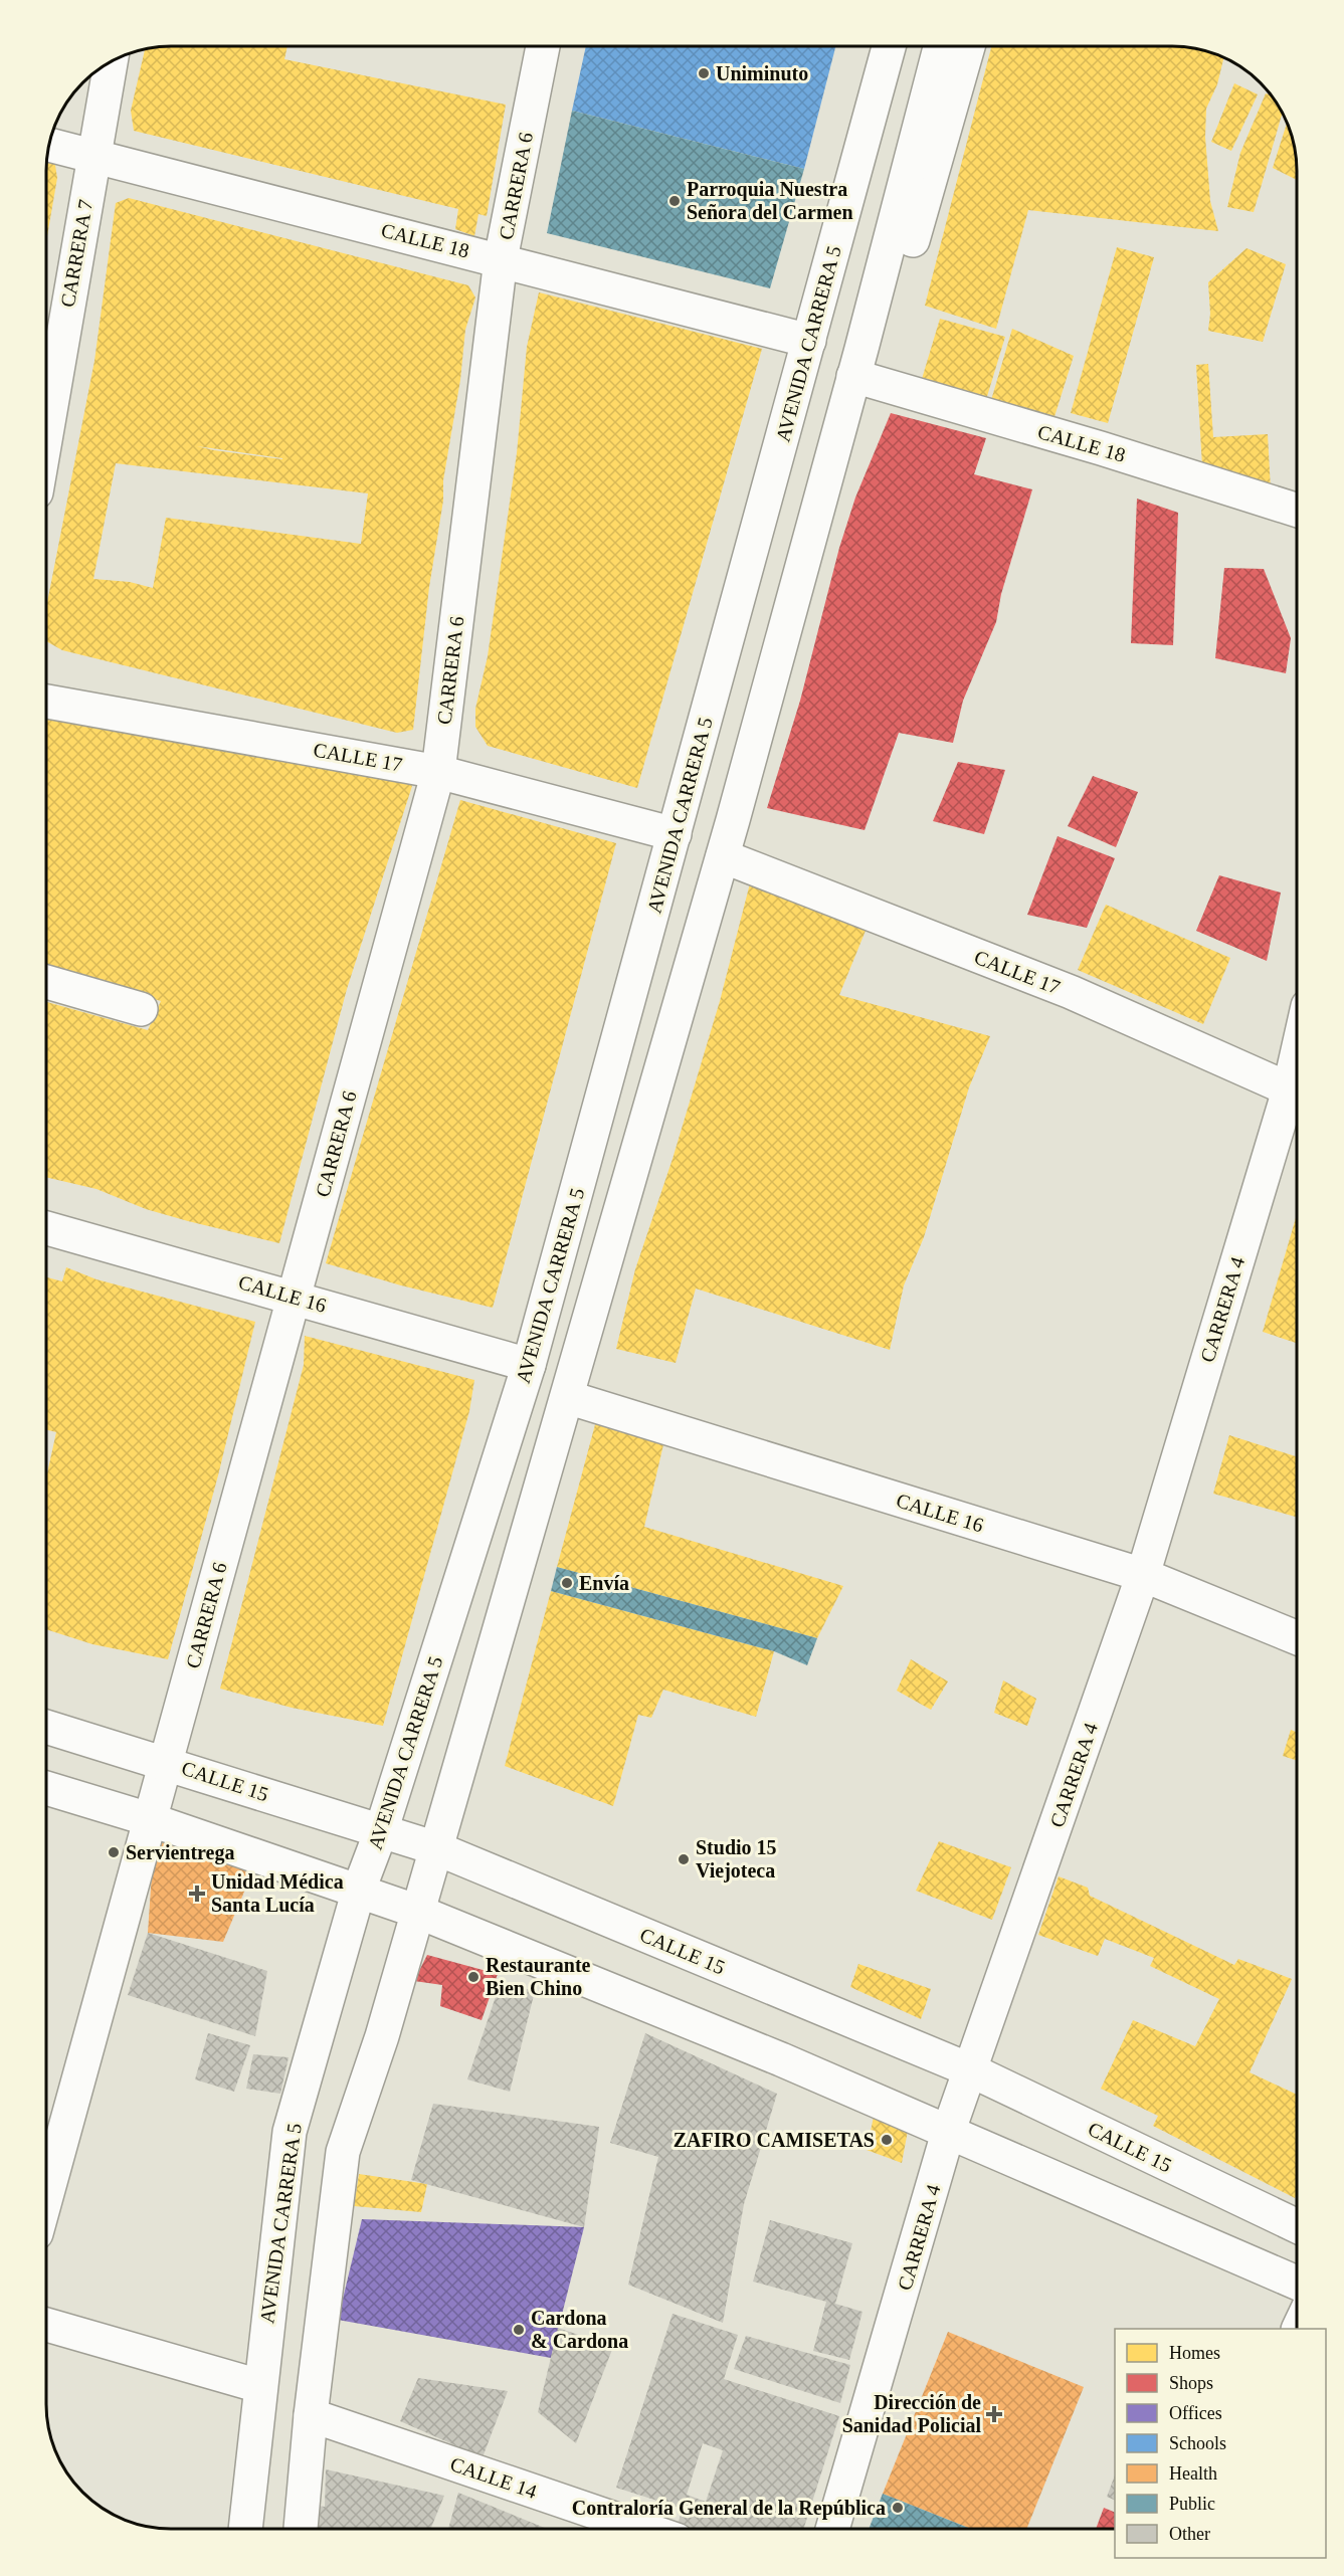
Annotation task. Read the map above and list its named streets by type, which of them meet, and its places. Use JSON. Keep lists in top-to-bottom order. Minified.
{"streets":{"main road":["CARRERA 6","CALLE 18","CARRERA 7","AVENIDA CARRERA 5","CALLE 17","CALLE 16","CARRERA 4","CALLE 15","CALLE 14"]},"crossings":[["CARRERA 6","CALLE 18"],["CARRERA 6","CALLE 17"],["CARRERA 6","CALLE 16"],["CARRERA 6","CALLE 15"],["CALLE 18","CARRERA 7"],["CALLE 18","AVENIDA CARRERA 5"],["AVENIDA CARRERA 5","CALLE 17"],["AVENIDA CARRERA 5","CALLE 16"],["AVENIDA CARRERA 5","CALLE 15"],["CALLE 17","CARRERA 4"],["CALLE 16","CARRERA 4"],["CARRERA 4","CALLE 15"]],"places":{"other":["Uniminuto","Parroquia Nuestra Señora del Carmen","Envía","Servientrega","Studio 15 Viejoteca","Restaurante Bien Chino","ZAFIRO CAMISETAS","Cardona & Cardona","Contraloría General de la República"],"health":["Unidad Médica Santa Lucía","Dirección de Sanidad Policial"]},"legend":["Homes","Shops","Offices","Schools","Health","Public","Other"]}
